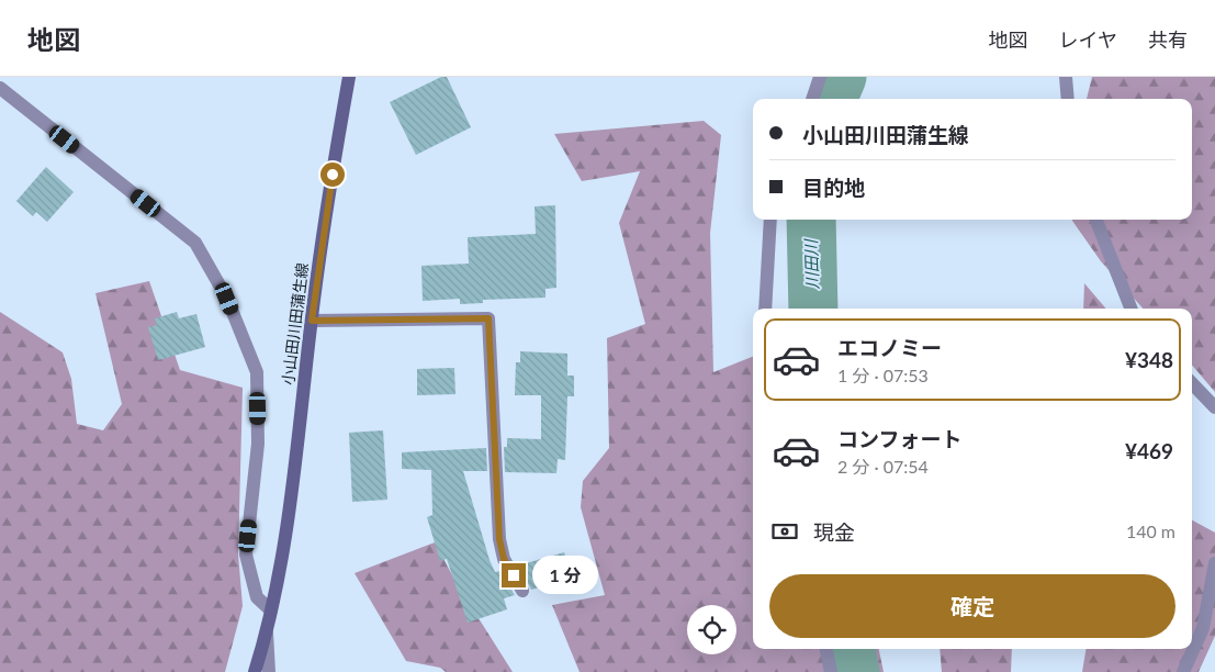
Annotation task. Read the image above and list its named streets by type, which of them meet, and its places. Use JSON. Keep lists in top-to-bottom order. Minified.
{"streets":{"main road":["小山田川田蒲生線"]},"water":["川田川"],"page":{"header":"地図","nav":["地図","レイヤ","共有"],"banner":["小山田川田蒲生線","目的地"],"list":[{"name":"エコノミー","note":"1 分 · 07:53","value":"¥348"},{"name":"コンフォート","note":"2 分 · 07:54","value":"¥469"}],"pay":["現金","140 m"],"bubble":"1 分","buttons":"確定"}}
